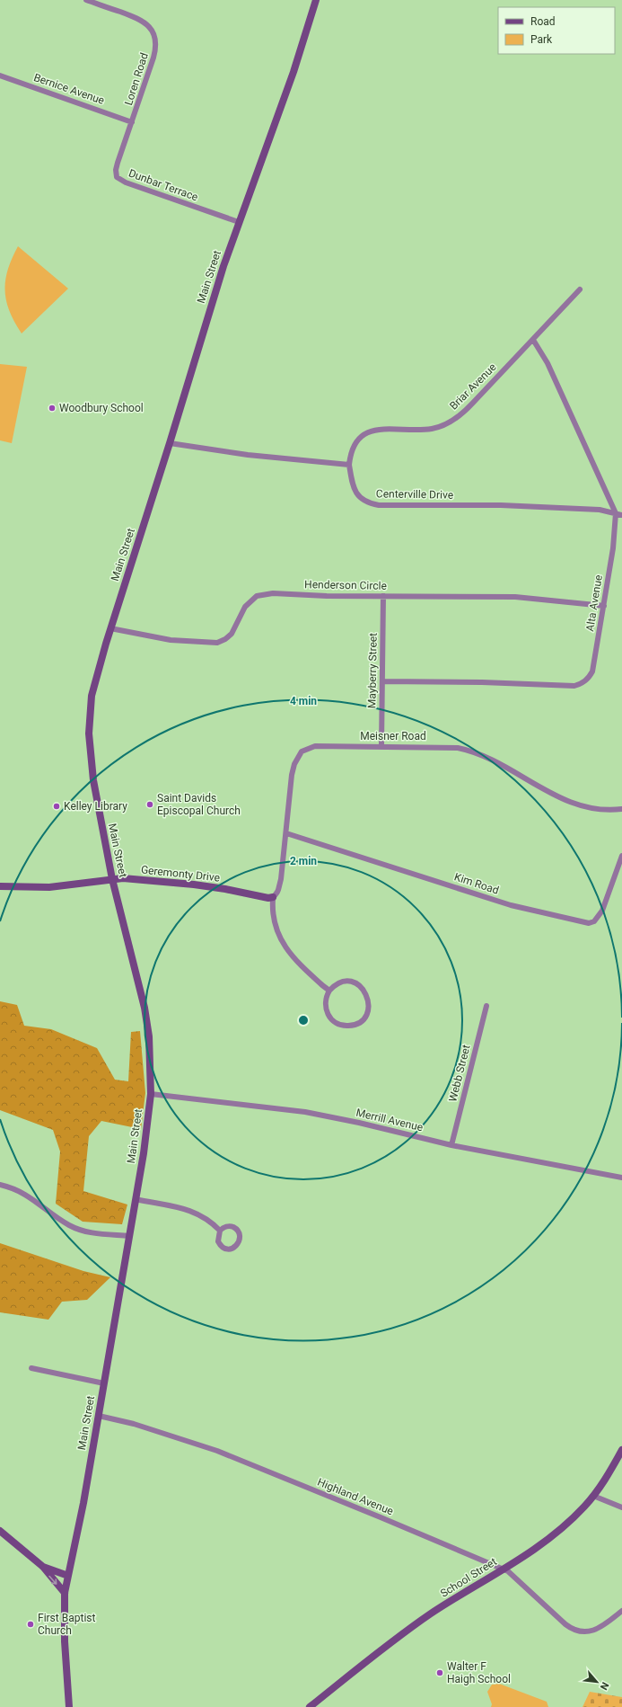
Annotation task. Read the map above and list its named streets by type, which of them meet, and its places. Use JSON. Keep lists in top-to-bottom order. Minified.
{"streets":{"main road":["Main Street","Geremonty Drive","School Street"],"street":["Loren Road","Bernice Avenue","Dunbar Terrace","Briar Avenue","Centerville Drive","Henderson Circle","Alta Avenue","Mayberry Street","Meisner Road","Kim Road","Webb Street","Merrill Avenue","Highland Avenue"]},"crossings":[["Loren Road","Bernice Avenue"],["Loren Road","Dunbar Terrace"],["Bernice Avenue","Dunbar Terrace"],["Dunbar Terrace","Main Street"],["Main Street","Henderson Circle"],["Main Street","Geremonty Drive"],["Main Street","Merrill Avenue"],["Main Street","Highland Avenue"],["Briar Avenue","Centerville Drive"],["Briar Avenue","Alta Avenue"],["Centerville Drive","Alta Avenue"],["Henderson Circle","Alta Avenue"],["Henderson Circle","Mayberry Street"],["Alta Avenue","Mayberry Street"],["Mayberry Street","Meisner Road"],["Meisner Road","Geremonty Drive"],["Meisner Road","Kim Road"],["Webb Street","Merrill Avenue"],["Highland Avenue","School Street"]],"places":["Woodbury School","Saint Davids Episcopal Church","Kelley Library","First Baptist Church","Walter F Haigh School"],"legend":["Road","Park"],"north":"bottom right","rings":["4 min","2 min"]}
